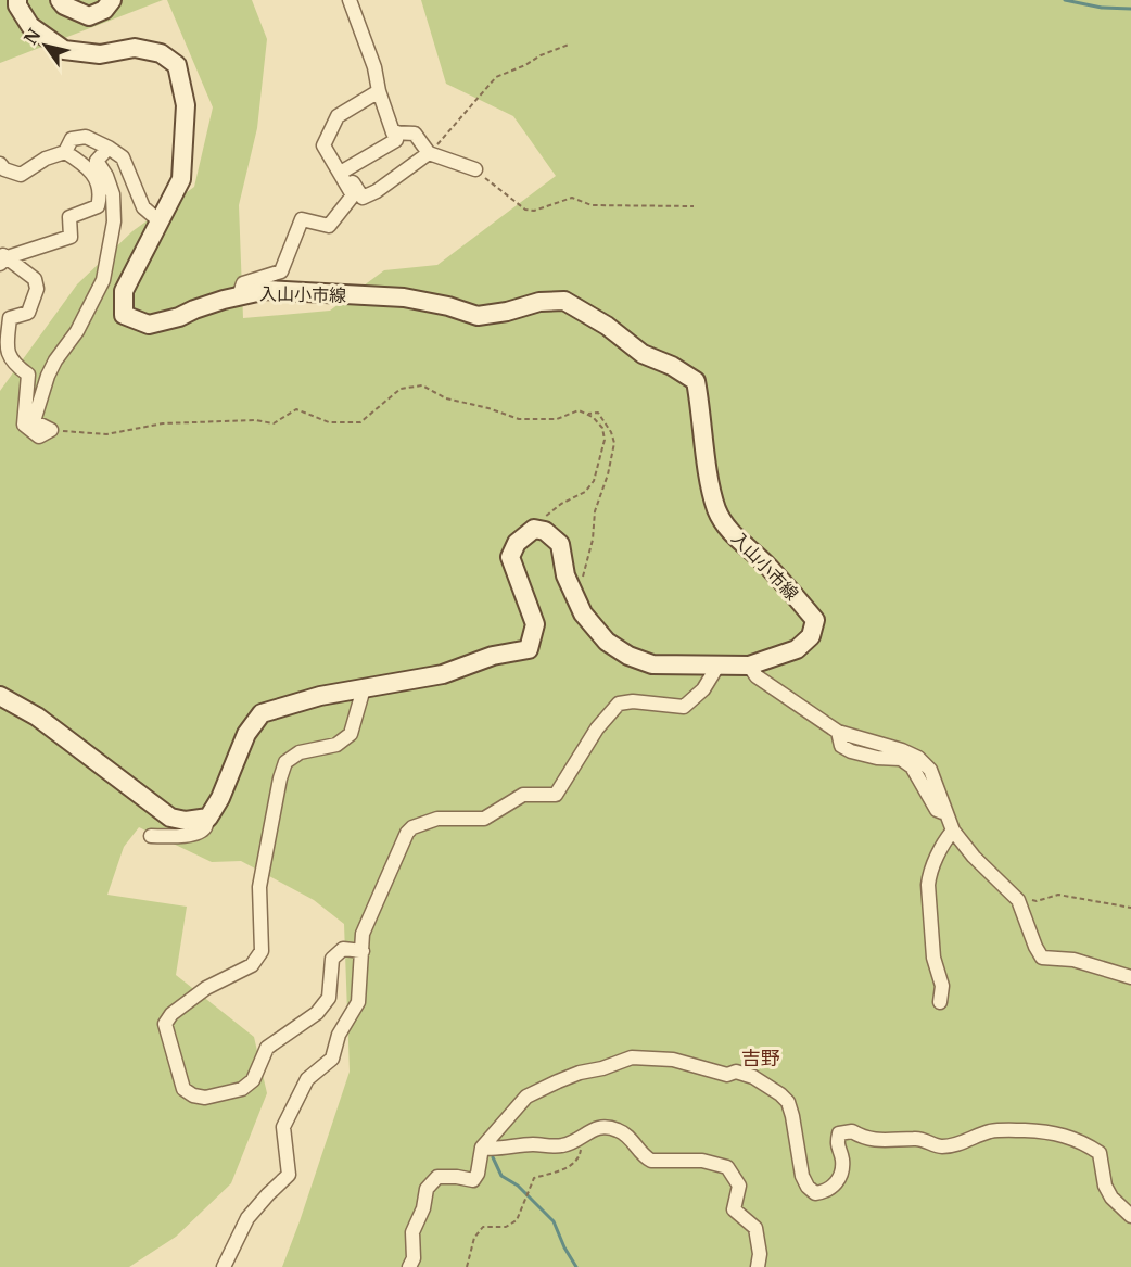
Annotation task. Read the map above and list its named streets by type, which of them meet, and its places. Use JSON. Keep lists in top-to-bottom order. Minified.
{"streets":{"main road":["入山小市線"]},"districts":["吉野"],"north":"top left"}
